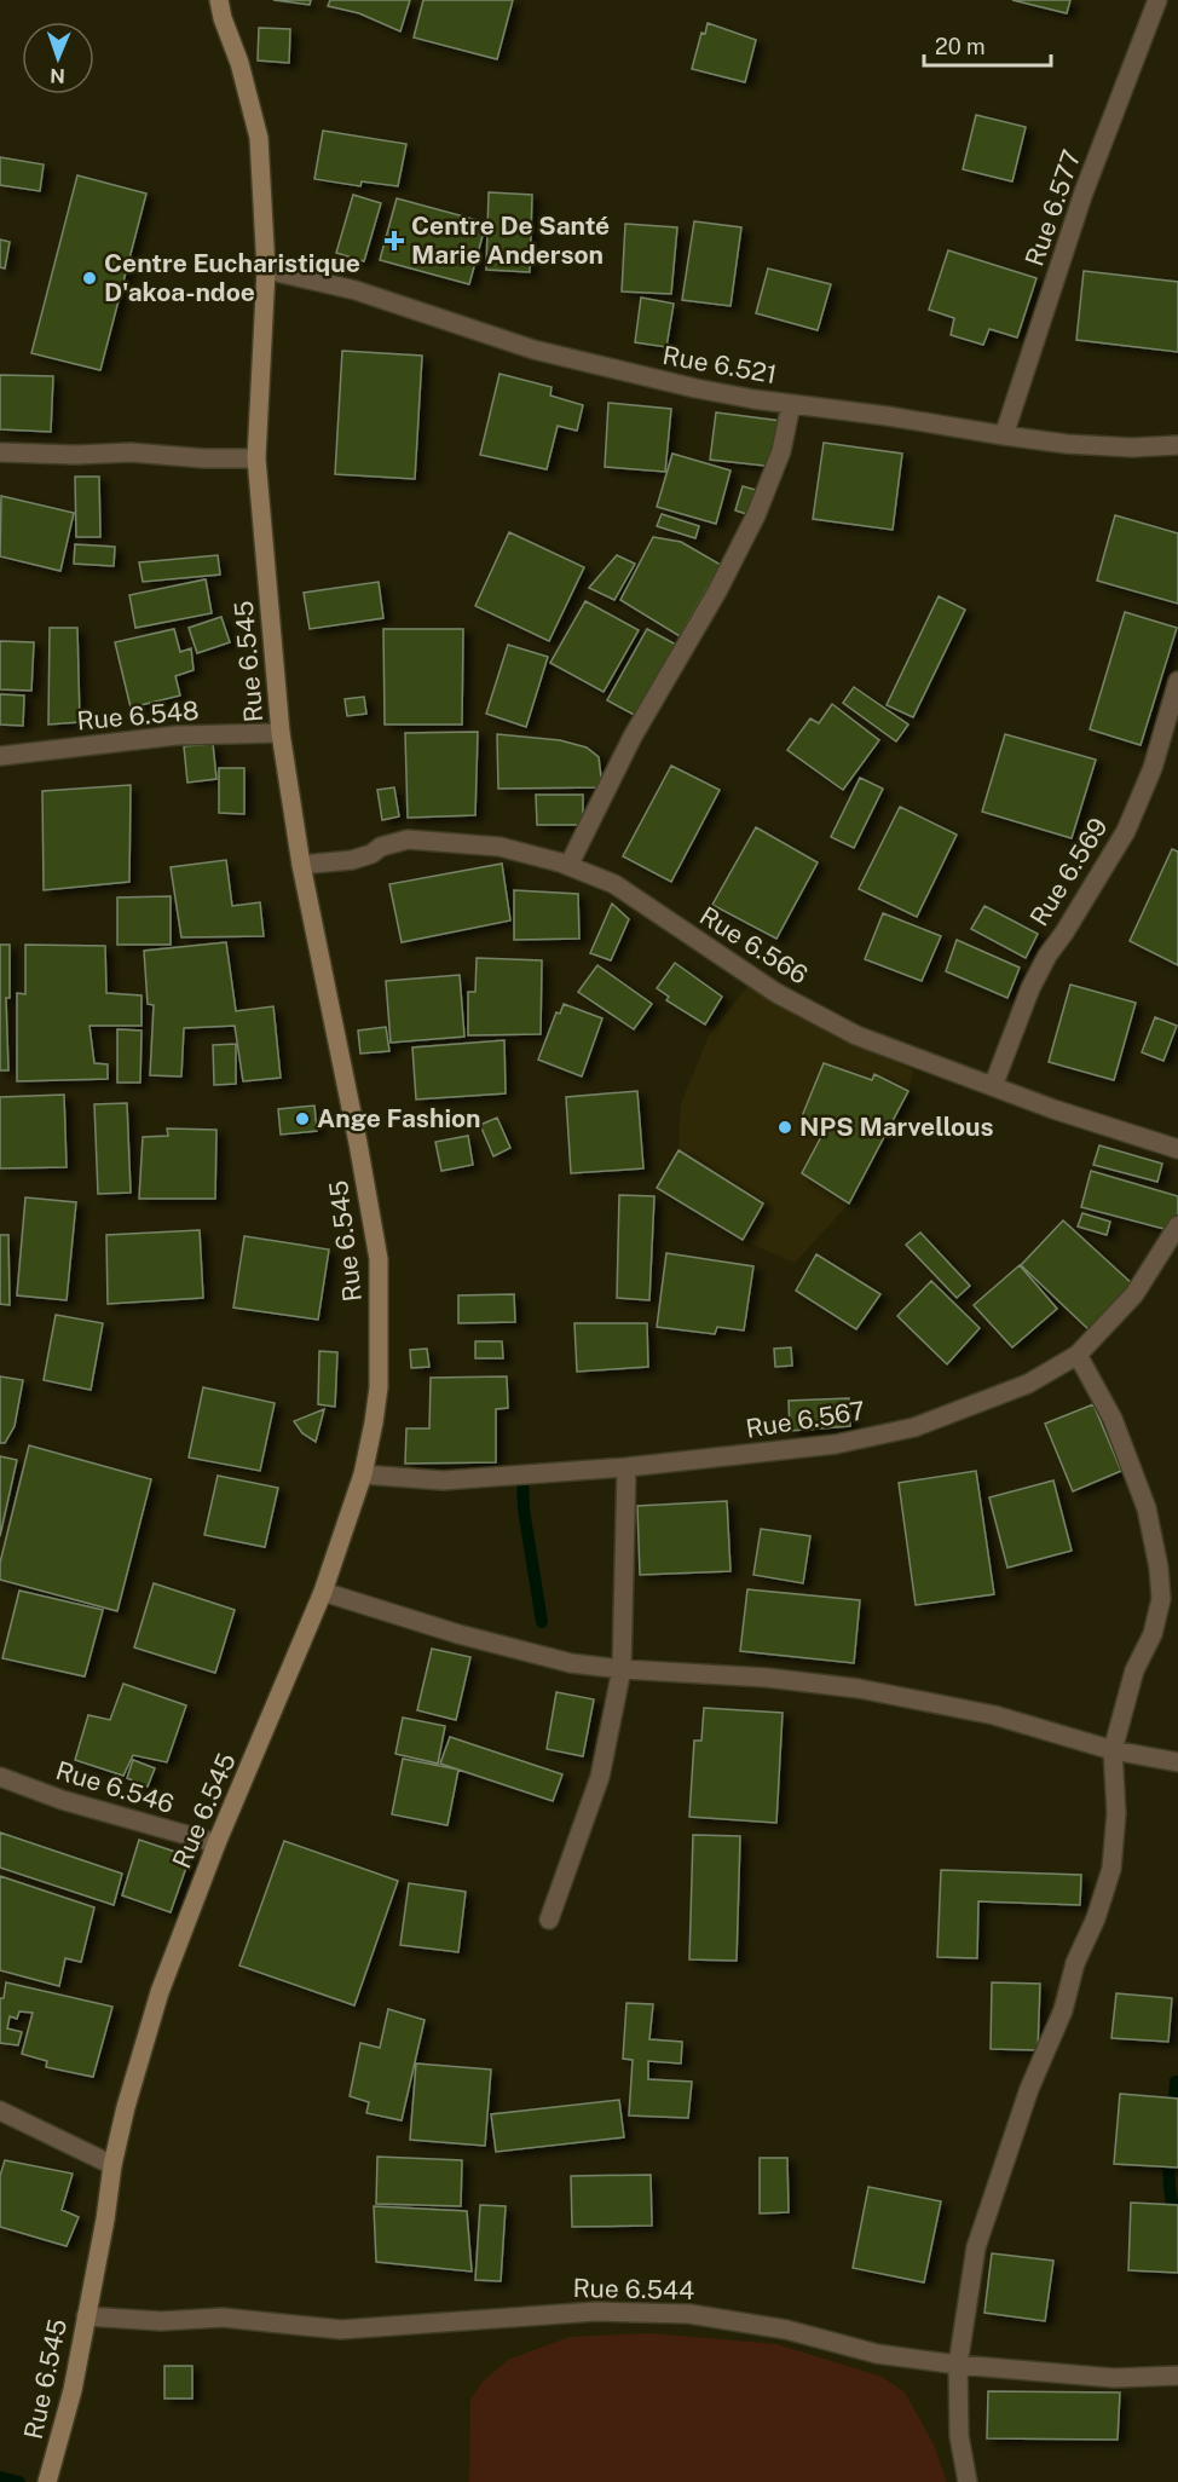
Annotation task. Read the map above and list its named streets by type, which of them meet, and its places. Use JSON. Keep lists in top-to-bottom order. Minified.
{"streets":{"street":["Rue 6.577","Rue 6.521","Rue 6.545","Rue 6.548","Rue 6.569","Rue 6.566","Rue 6.567","Rue 6.546","Rue 6.544"]},"crossings":[["Rue 6.577","Rue 6.521"],["Rue 6.521","Rue 6.545"],["Rue 6.545","Rue 6.548"],["Rue 6.545","Rue 6.566"],["Rue 6.545","Rue 6.567"],["Rue 6.545","Rue 6.546"],["Rue 6.545","Rue 6.544"],["Rue 6.569","Rue 6.566"]],"places":{"health":["Centre De Santé Marie Anderson"],"other":["Centre Eucharistique D'akoa-ndoe","Ange Fashion","NPS Marvellous"]},"scale_bar":"20 m","north":"bottom"}
